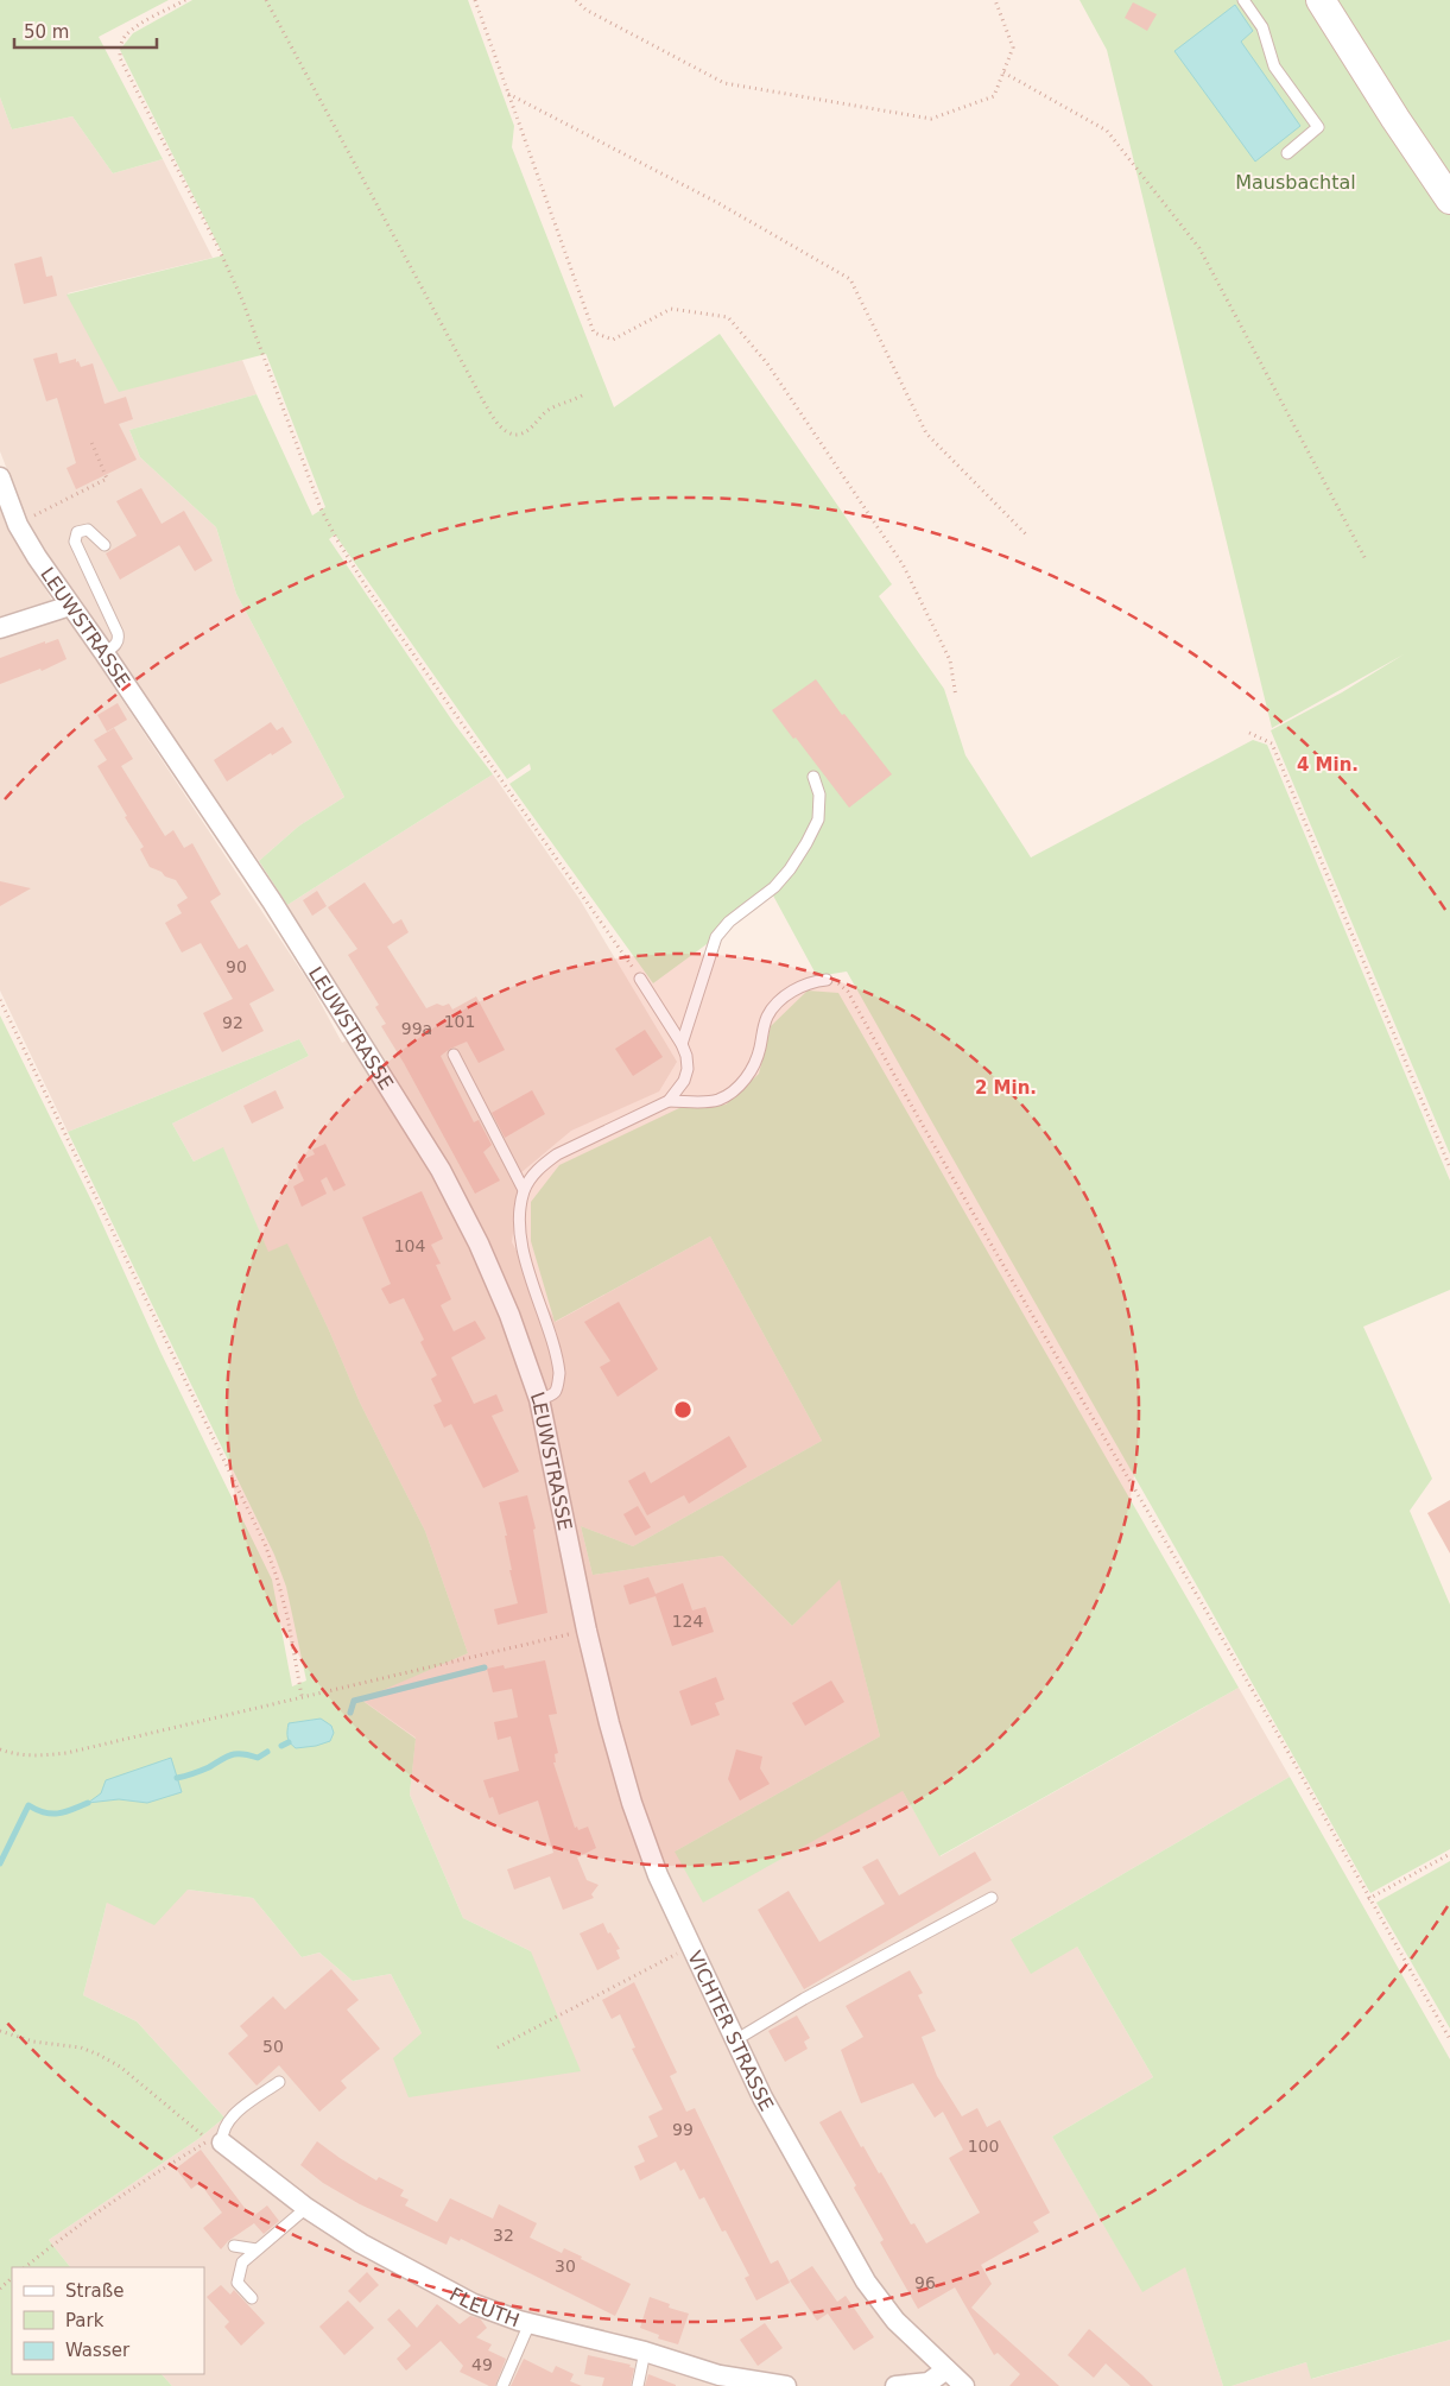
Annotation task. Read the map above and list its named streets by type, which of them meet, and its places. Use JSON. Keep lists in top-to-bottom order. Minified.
{"streets":{"street":["LEUWSTRASSE","VICHTER STRASSE","FLEUTH"]},"crossings":[["LEUWSTRASSE","VICHTER STRASSE"]],"parks":["Mausbachtal"],"house_numbers":["90","101","92","99a","104","124","50","99","100","32","30","96","49"],"legend":["Straße","Park","Wasser"],"scale_bar":"50 m","rings":["4 Min.","2 Min."]}
